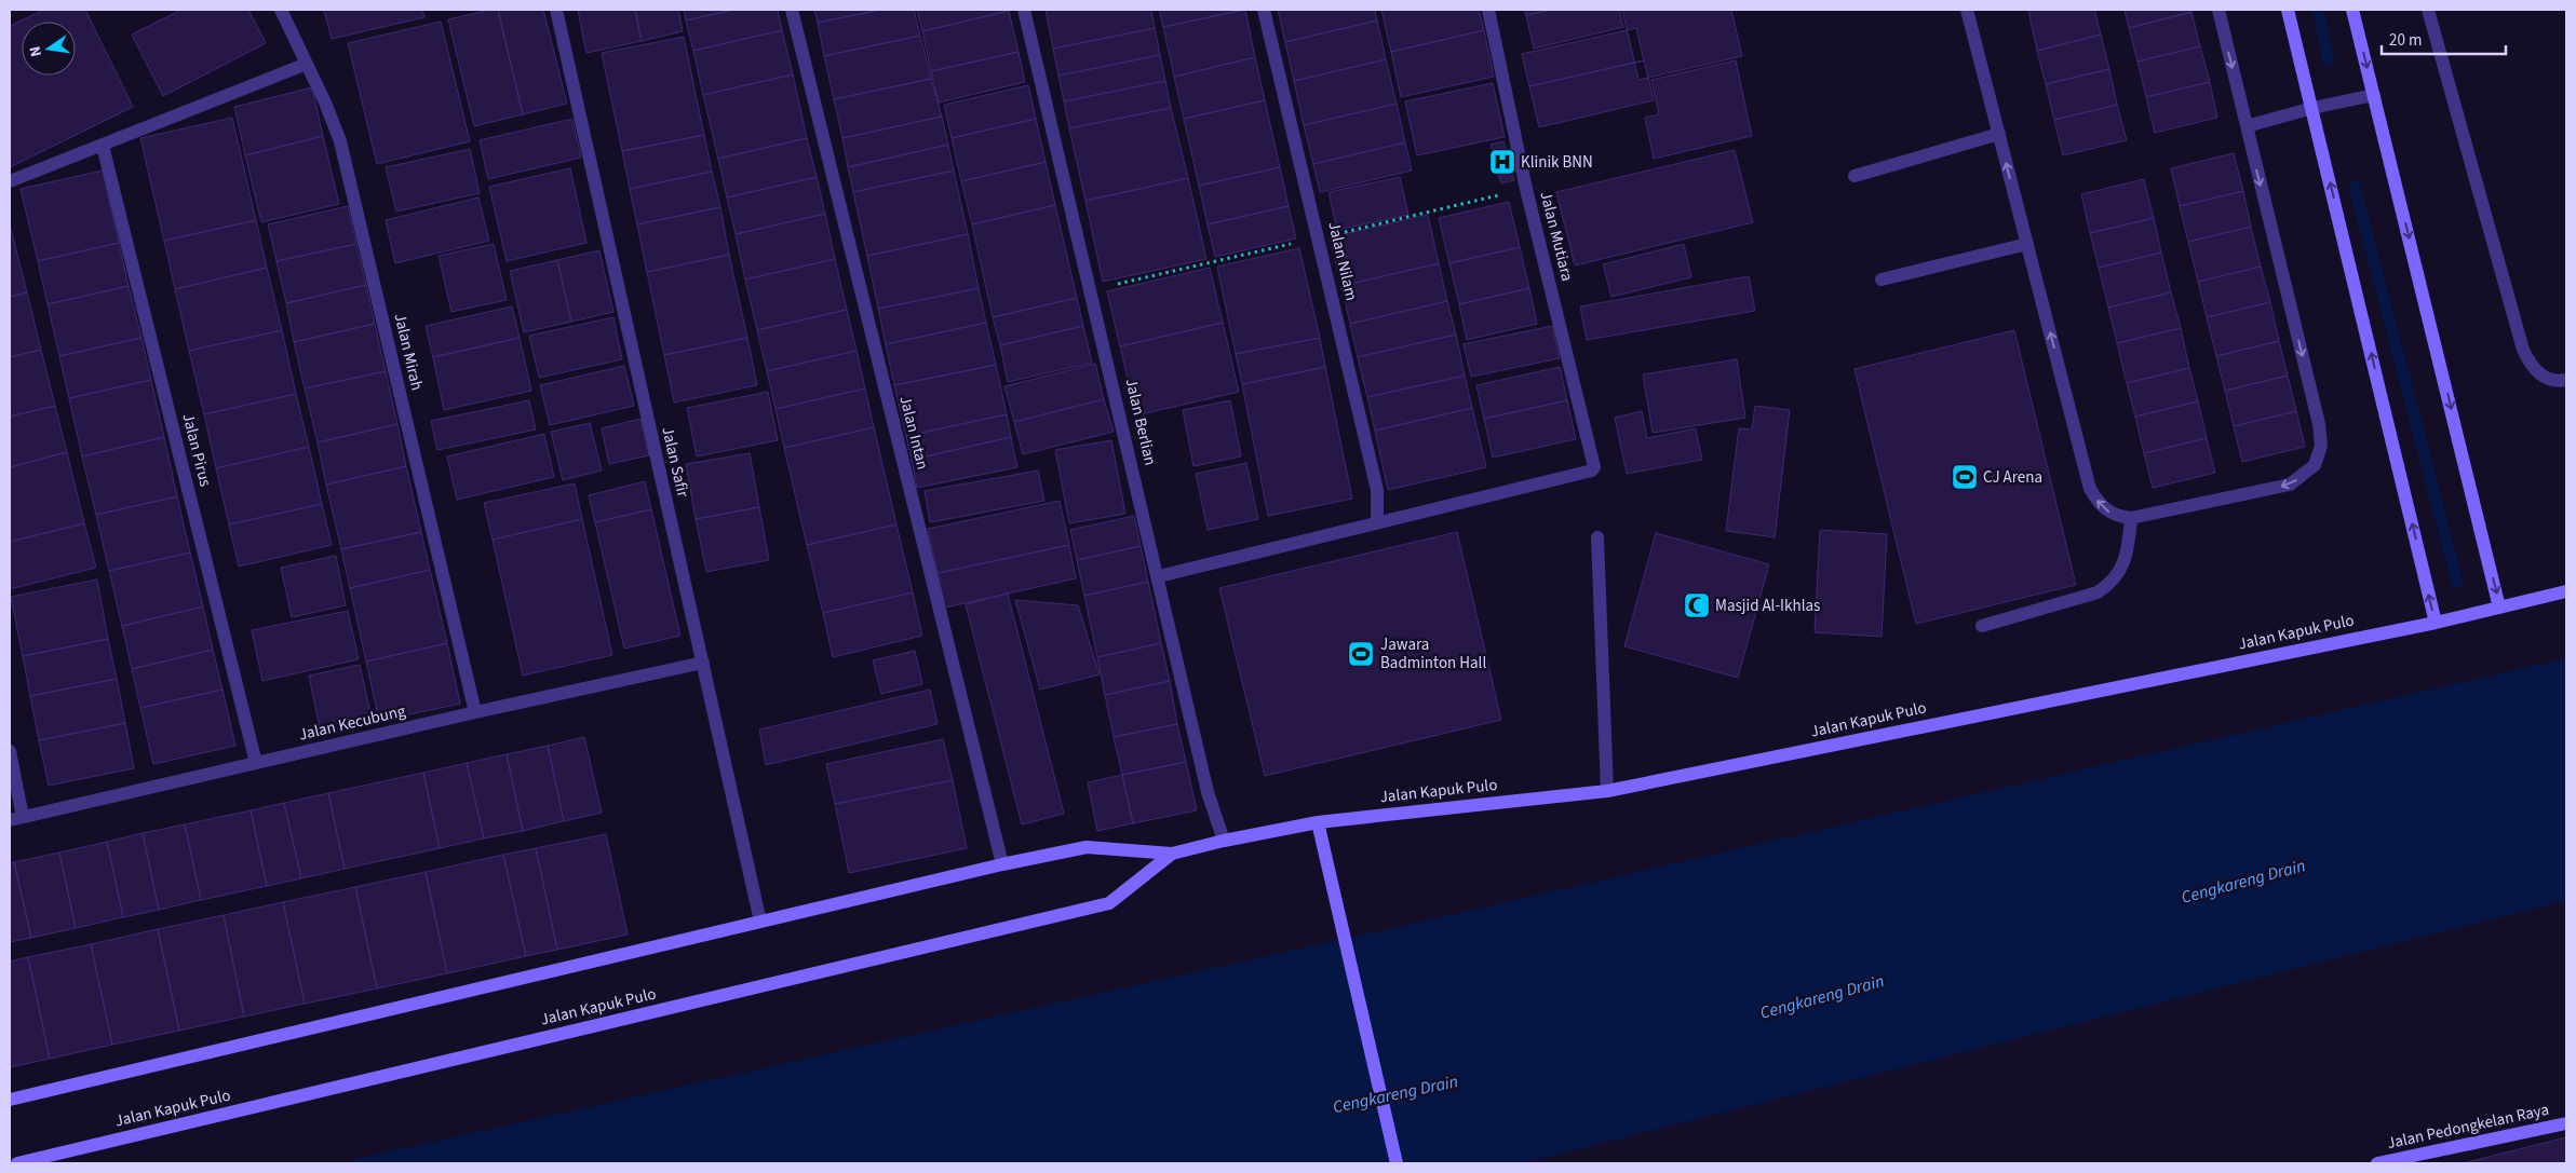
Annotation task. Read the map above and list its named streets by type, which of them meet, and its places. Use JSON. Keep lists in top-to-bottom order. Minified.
{"streets":{"main road":["Jalan Kapuk Pulo","Jalan Pedongkelan Raya"],"street":["Jalan Mutiara","Jalan Nilam","Jalan Mirah","Jalan Berlian","Jalan Intan","Jalan Pirus","Jalan Safir","Jalan Kecubung"]},"crossings":[["Jalan Mutiara","Jalan Nilam"],["Jalan Mirah","Jalan Kecubung"],["Jalan Berlian","Jalan Kapuk Pulo"],["Jalan Intan","Jalan Kapuk Pulo"],["Jalan Pirus","Jalan Kecubung"],["Jalan Safir","Jalan Kapuk Pulo"],["Jalan Safir","Jalan Kecubung"]],"water":["Cengkareng Drain"],"places":{"hospital":["Klinik BNN"],"sports":["CJ Arena","Jawara Badminton Hall"],"mosque":["Masjid Al-Ikhlas"]},"scale_bar":"20 m","north":"left"}
